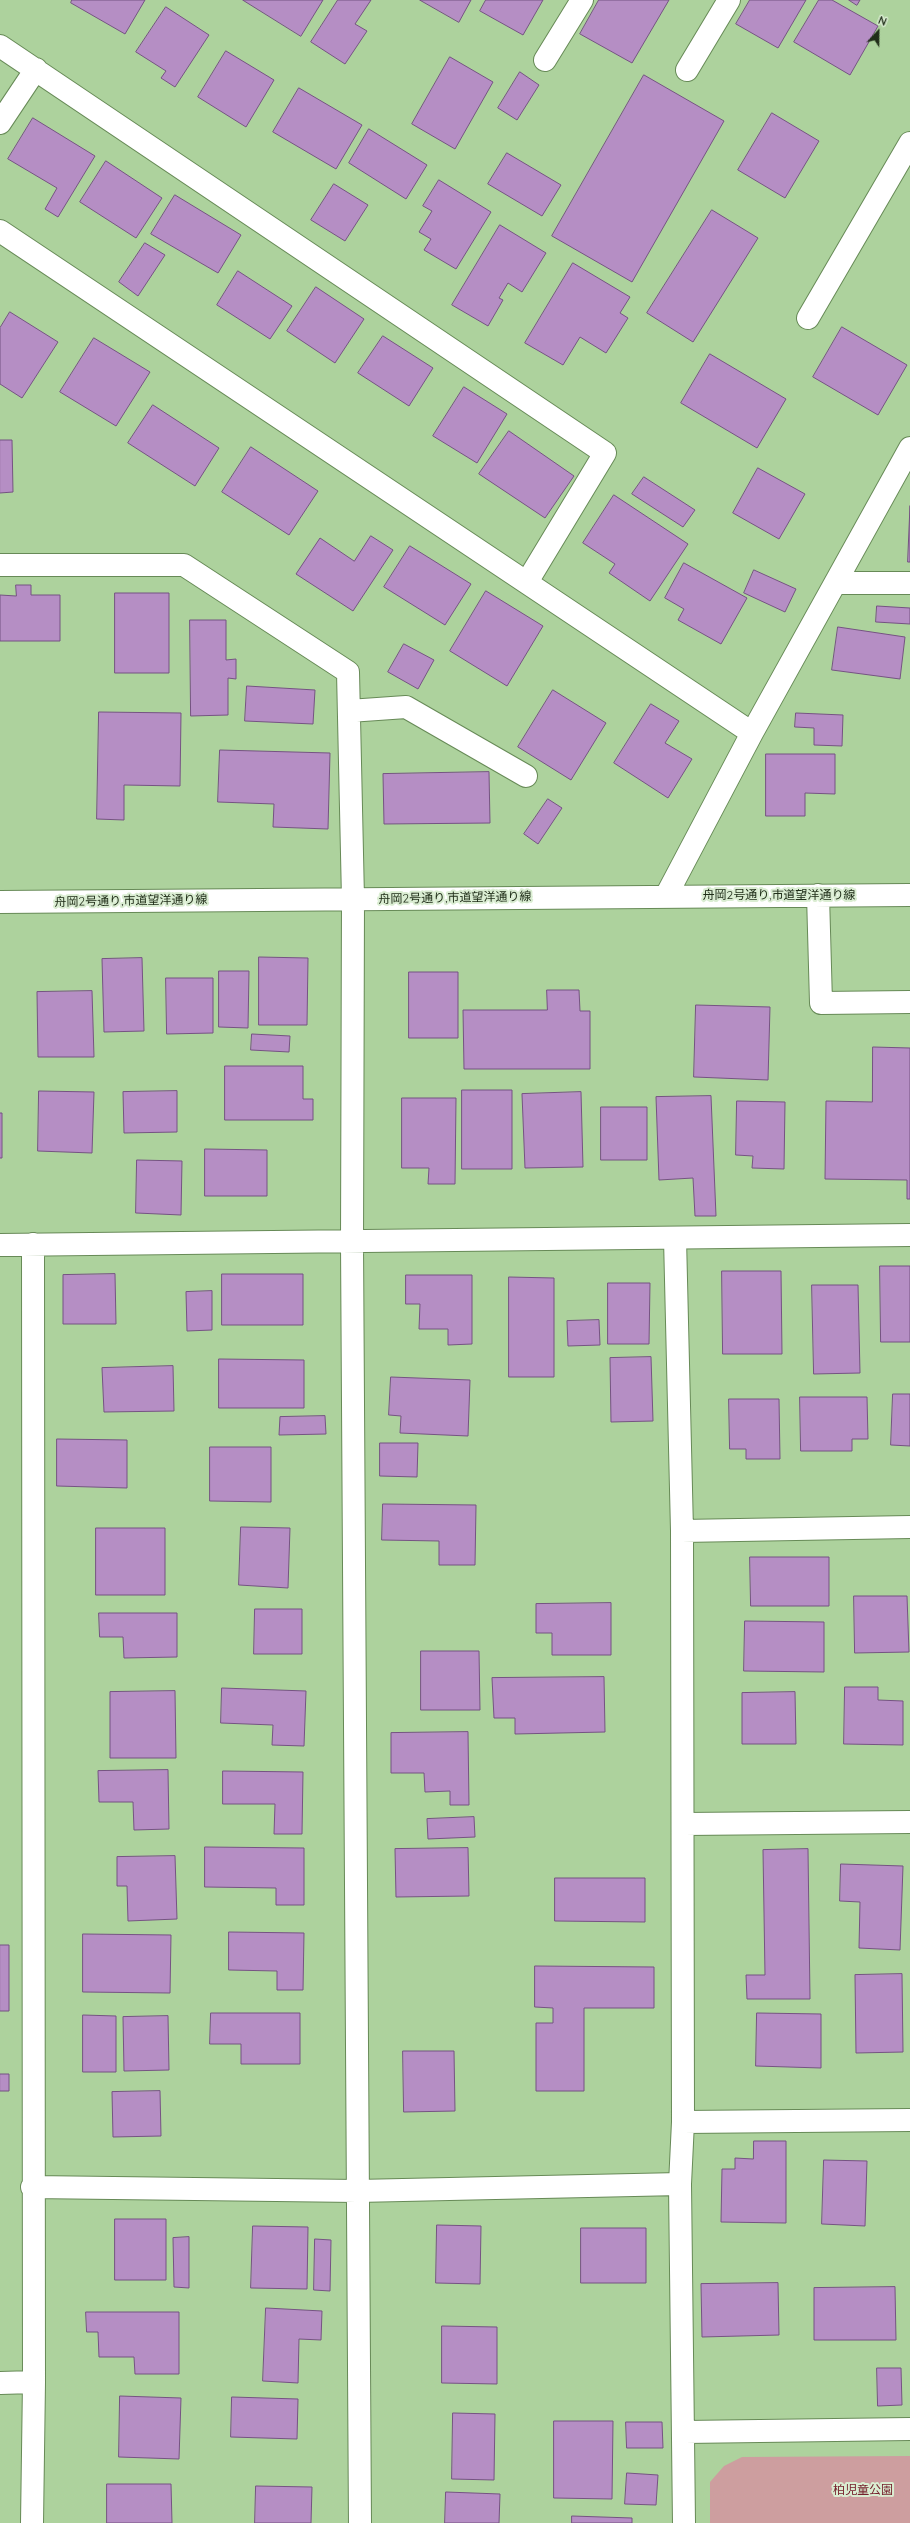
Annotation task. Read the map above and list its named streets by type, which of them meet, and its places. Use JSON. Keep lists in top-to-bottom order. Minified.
{"streets":{"street":["舟岡2号通り,市道望洋通り線"]},"parks":["柏児童公園"],"north":"top"}
